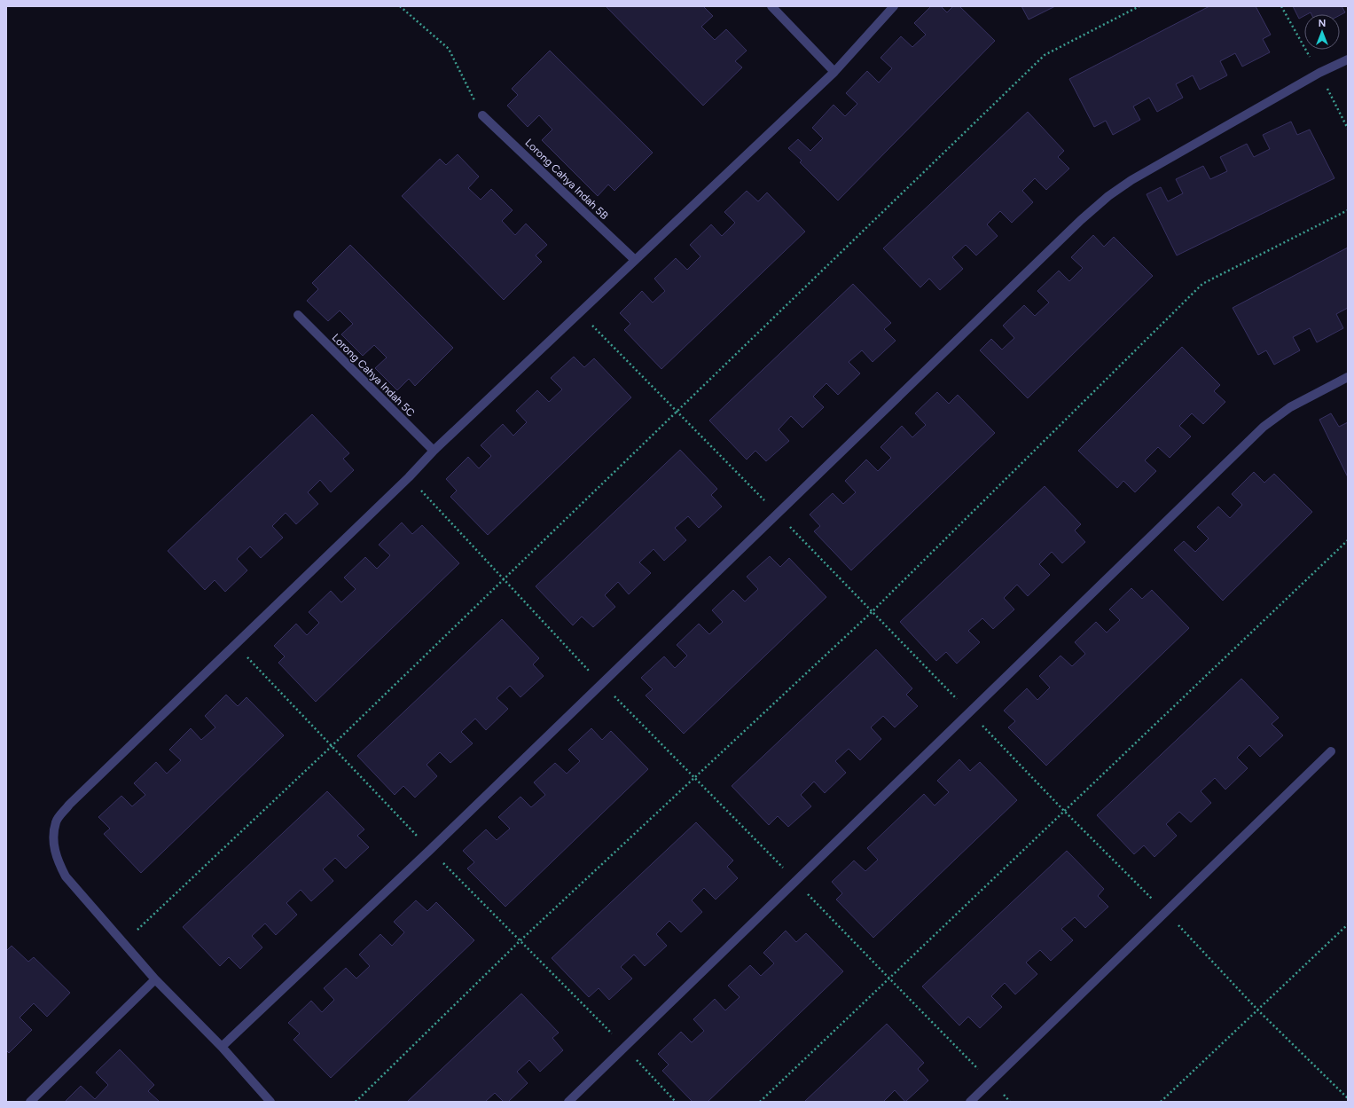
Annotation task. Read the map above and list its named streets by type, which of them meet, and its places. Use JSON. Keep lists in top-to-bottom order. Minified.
{"streets":{"street":["Lorong Cahya Indah 5B","Lorong Cahya Indah 5C"]},"north":"top"}
